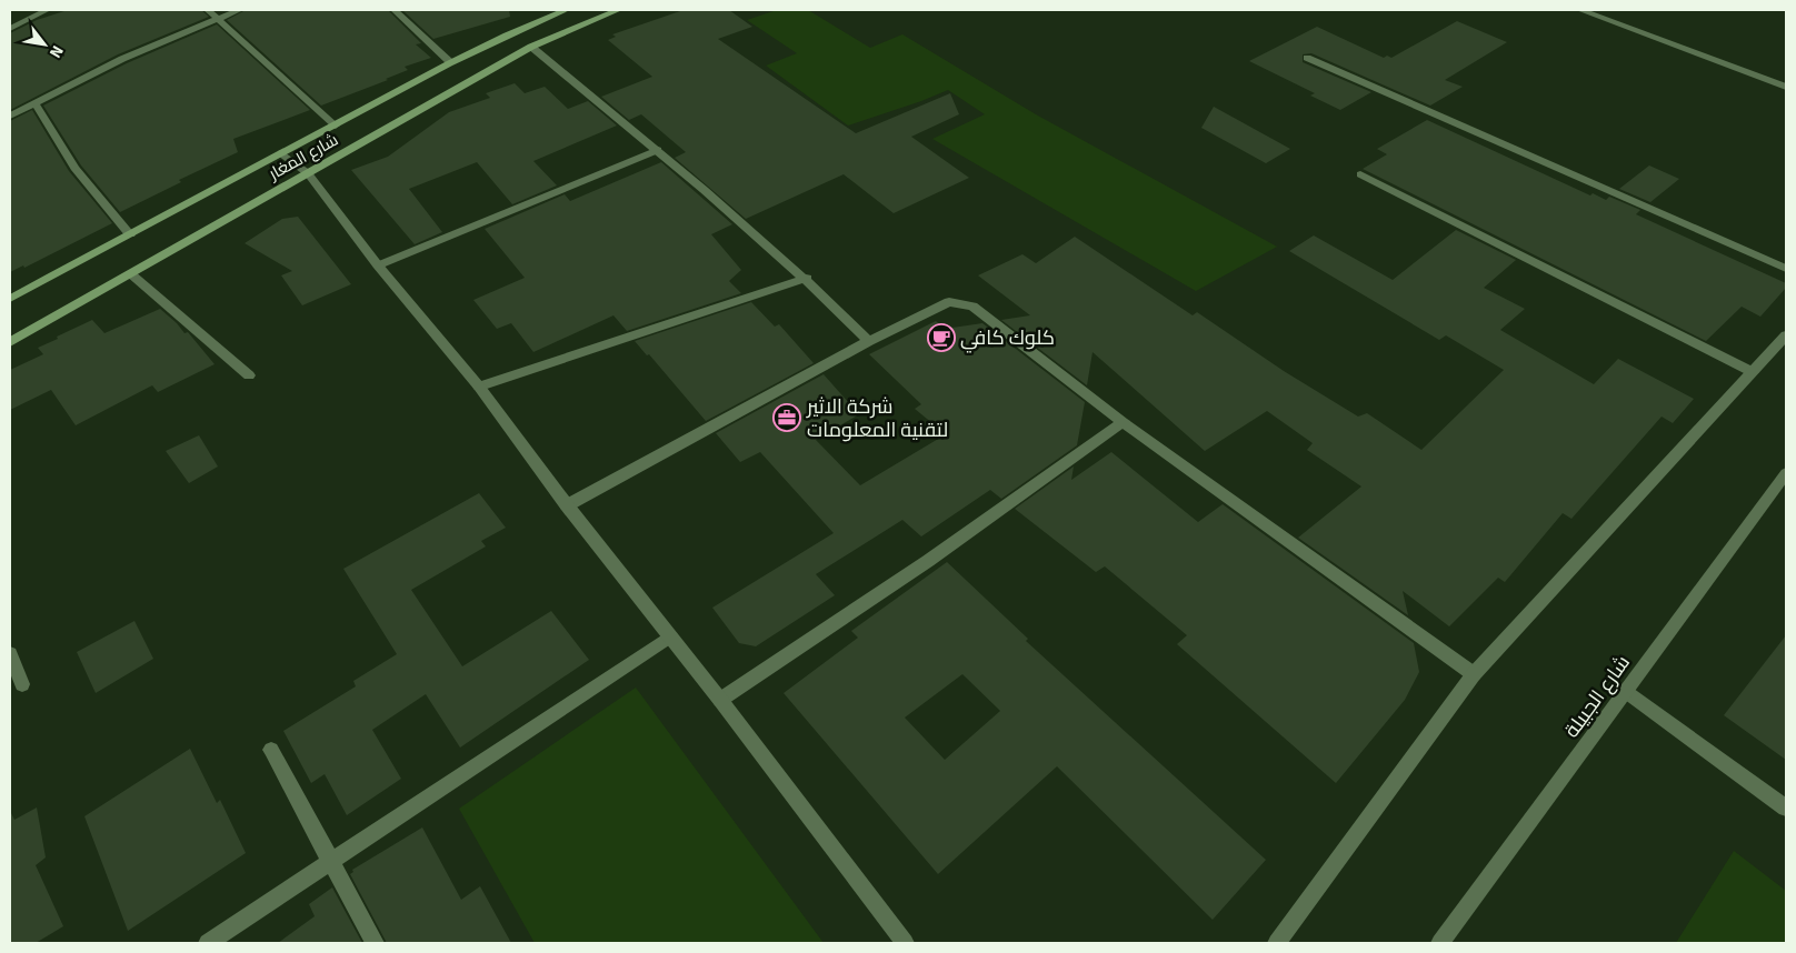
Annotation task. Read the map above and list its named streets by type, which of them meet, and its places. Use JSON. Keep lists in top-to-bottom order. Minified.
{"streets":{"main road":["شارع المغار"],"street":["شارع الجبيلة"]},"places":{"cafe":["كلوك كافي"],"office":["شركة الاثير لتقنية المعلومات"]},"north":"bottom right"}
